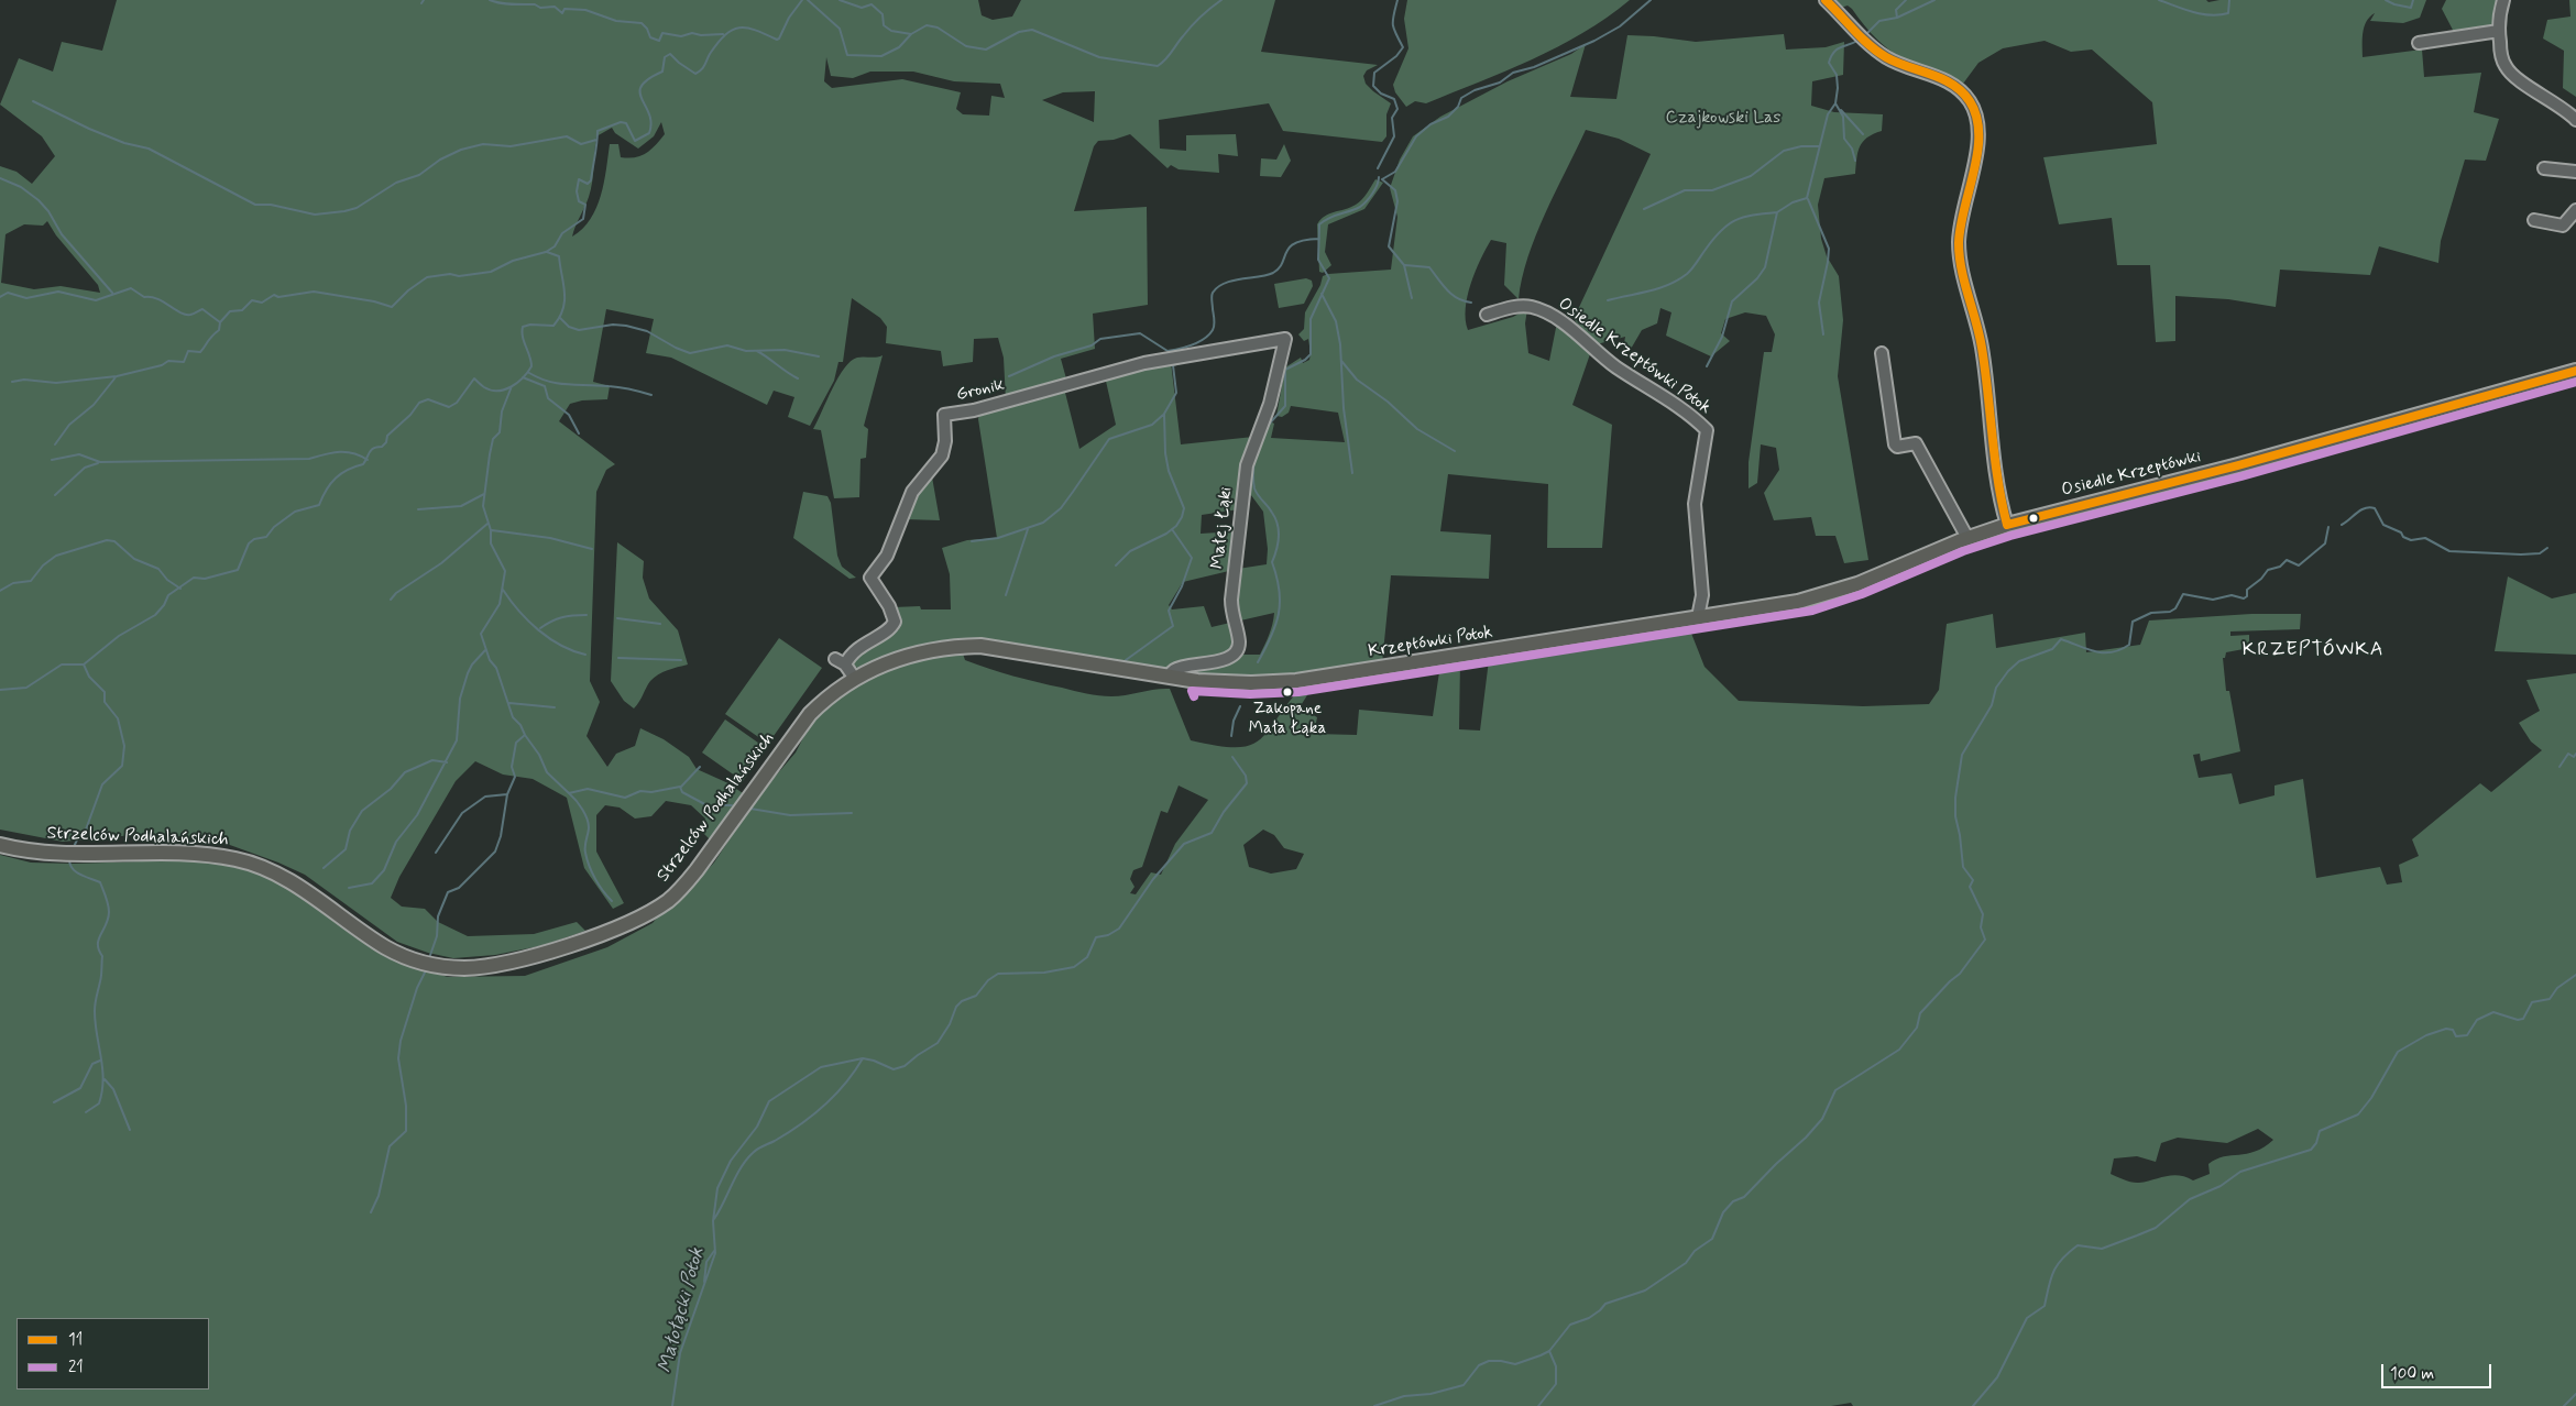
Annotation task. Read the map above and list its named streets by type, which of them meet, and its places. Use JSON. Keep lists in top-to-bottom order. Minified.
{"streets":{"main road":["Osiedle Krzeptówki","Krzeptówki Potok","Strzelców Podhalańskich"],"street":["Osiedle Krzeptówki Potok","Gronik","Małej Łąki"]},"crossings":[["Osiedle Krzeptówki Potok","Osiedle Krzeptówki"],["Osiedle Krzeptówki Potok","Krzeptówki Potok"],["Gronik","Małej Łąki"],["Gronik","Strzelców Podhalańskich"],["Osiedle Krzeptówki","Krzeptówki Potok"],["Małej Łąki","Krzeptówki Potok"],["Krzeptówki Potok","Strzelców Podhalańskich"]],"districts":["KRZEPTÓWKA"],"water":["Małołącki Potok"],"parks":["Czajkowski Las"],"places":["Zakopane Mała Łąka"],"lines":["transit line 11","transit line 21"],"legend":["11","21"],"scale_bar":"100 m"}
